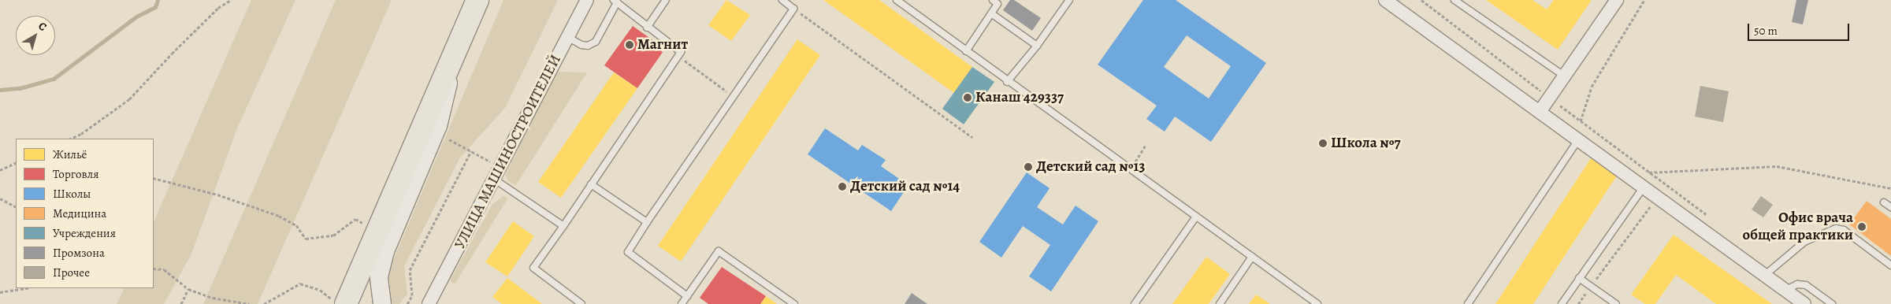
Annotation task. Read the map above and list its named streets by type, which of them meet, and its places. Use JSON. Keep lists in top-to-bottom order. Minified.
{"streets":{"street":["УЛИЦА МАШИНОСТРОИТЕЛЕЙ"]},"places":["Магнит","Канаш 429337","Школа №7","Детский сад №13","Детский сад №14","Офис врача общей практики"],"legend":["Жильё","Торговля","Школы","Медицина","Учреждения","Промзона","Прочее"],"scale_bar":"50 m","north":"top right"}
